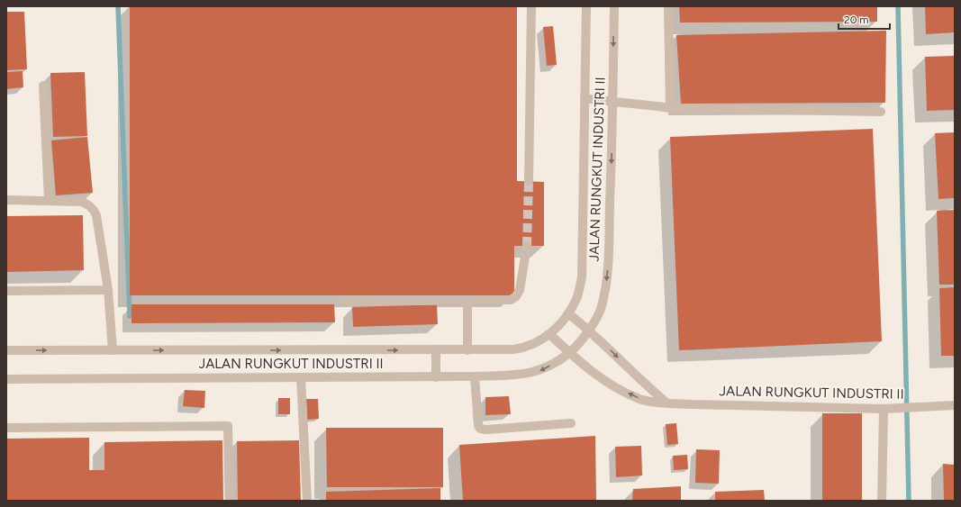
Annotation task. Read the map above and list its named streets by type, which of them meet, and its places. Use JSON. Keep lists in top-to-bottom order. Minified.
{"streets":{"street":["JALAN RUNGKUT INDUSTRI II"]},"scale_bar":"20 m"}
